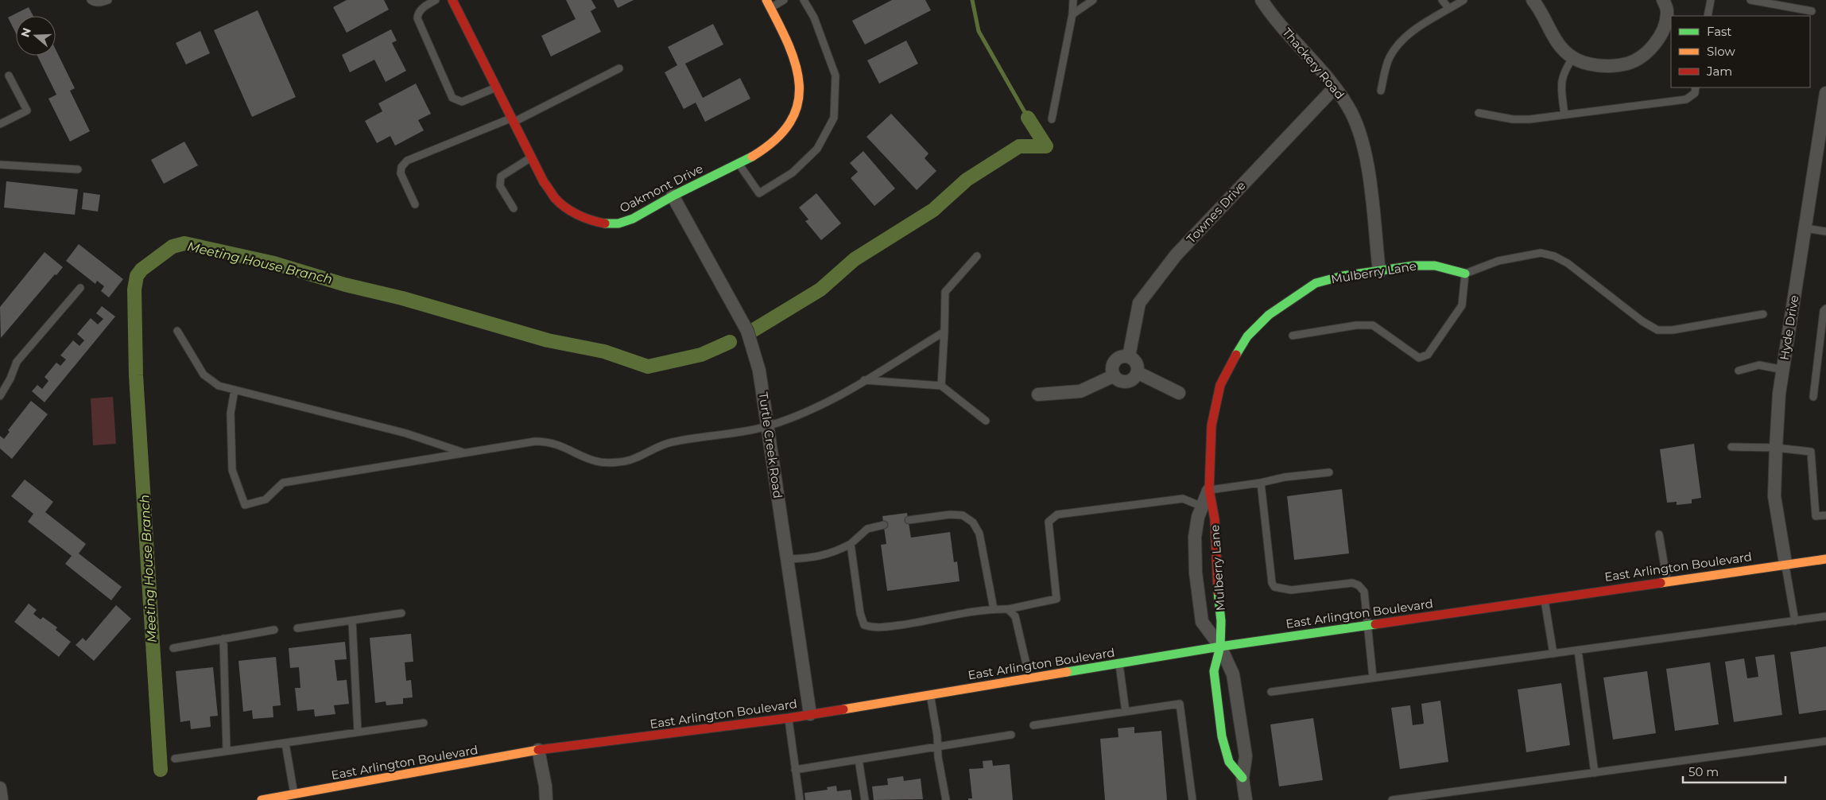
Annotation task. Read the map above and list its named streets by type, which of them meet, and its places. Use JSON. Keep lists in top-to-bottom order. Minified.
{"streets":{"main road":["Oakmont Drive","Mulberry Lane","East Arlington Boulevard"],"street":["Thackery Road","Townes Drive","Hyde Drive","Turtle Creek Road"]},"crossings":[["Thackery Road","Townes Drive"],["Thackery Road","Mulberry Lane"],["Oakmont Drive","Turtle Creek Road"],["Mulberry Lane","East Arlington Boulevard"],["Hyde Drive","East Arlington Boulevard"],["Turtle Creek Road","East Arlington Boulevard"]],"water":["Meeting House Branch"],"legend":["Fast","Slow","Jam"],"scale_bar":"50 m","north":"left"}
